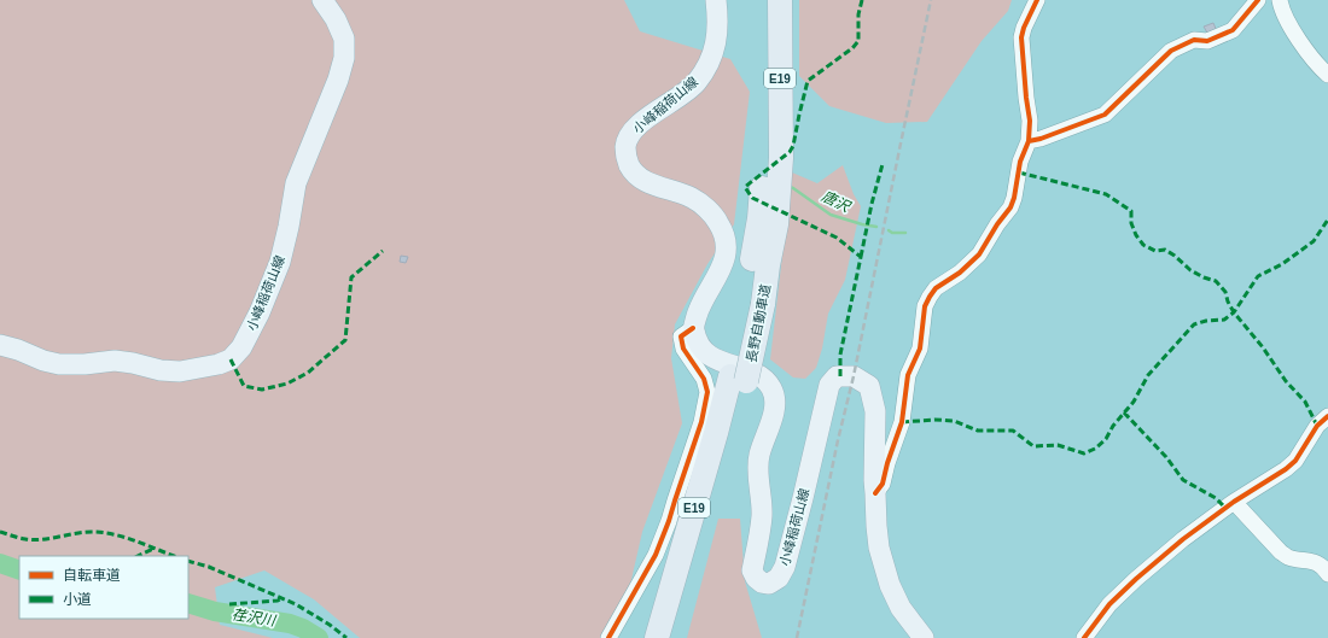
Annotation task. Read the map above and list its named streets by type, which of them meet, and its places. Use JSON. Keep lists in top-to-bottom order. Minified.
{"streets":{"highway":["E19","長野自動車道"],"main road":["小峰稲荷山線"]},"water":["唐沢","荏沢川"],"legend":["自転車道","小道"]}
